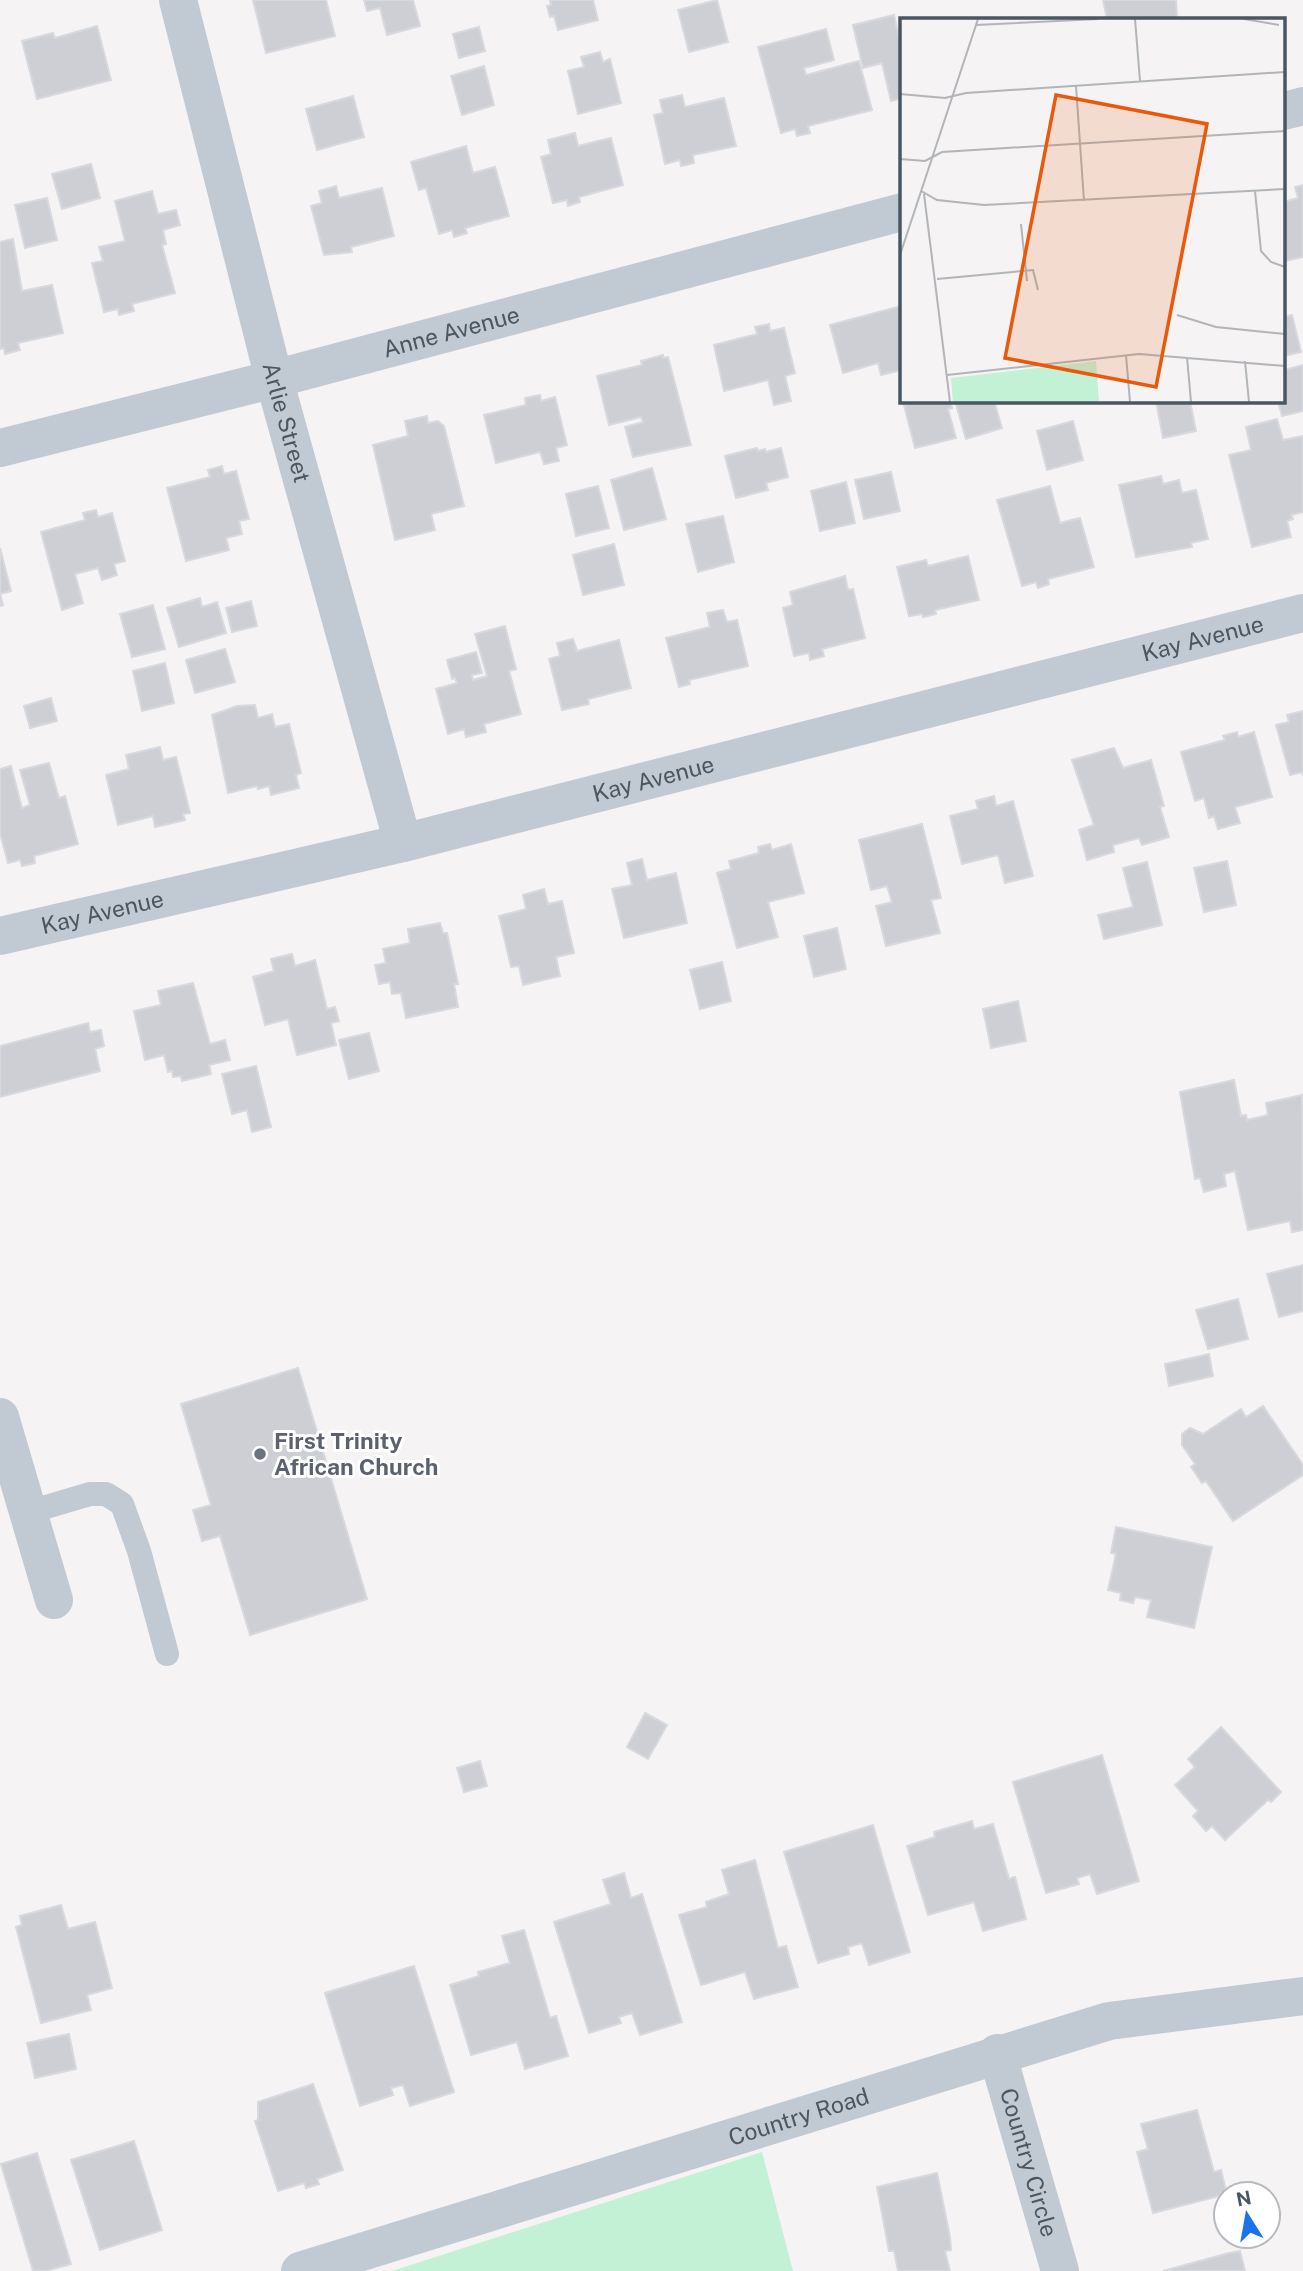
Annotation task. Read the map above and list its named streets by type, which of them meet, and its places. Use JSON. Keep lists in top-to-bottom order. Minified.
{"streets":{"street":["Anne Avenue","Arlie Street","Kay Avenue","Country Road","Country Circle"]},"crossings":[["Anne Avenue","Arlie Street"],["Arlie Street","Kay Avenue"],["Country Road","Country Circle"]],"places":["First Trinity African Church"],"north":"top"}
